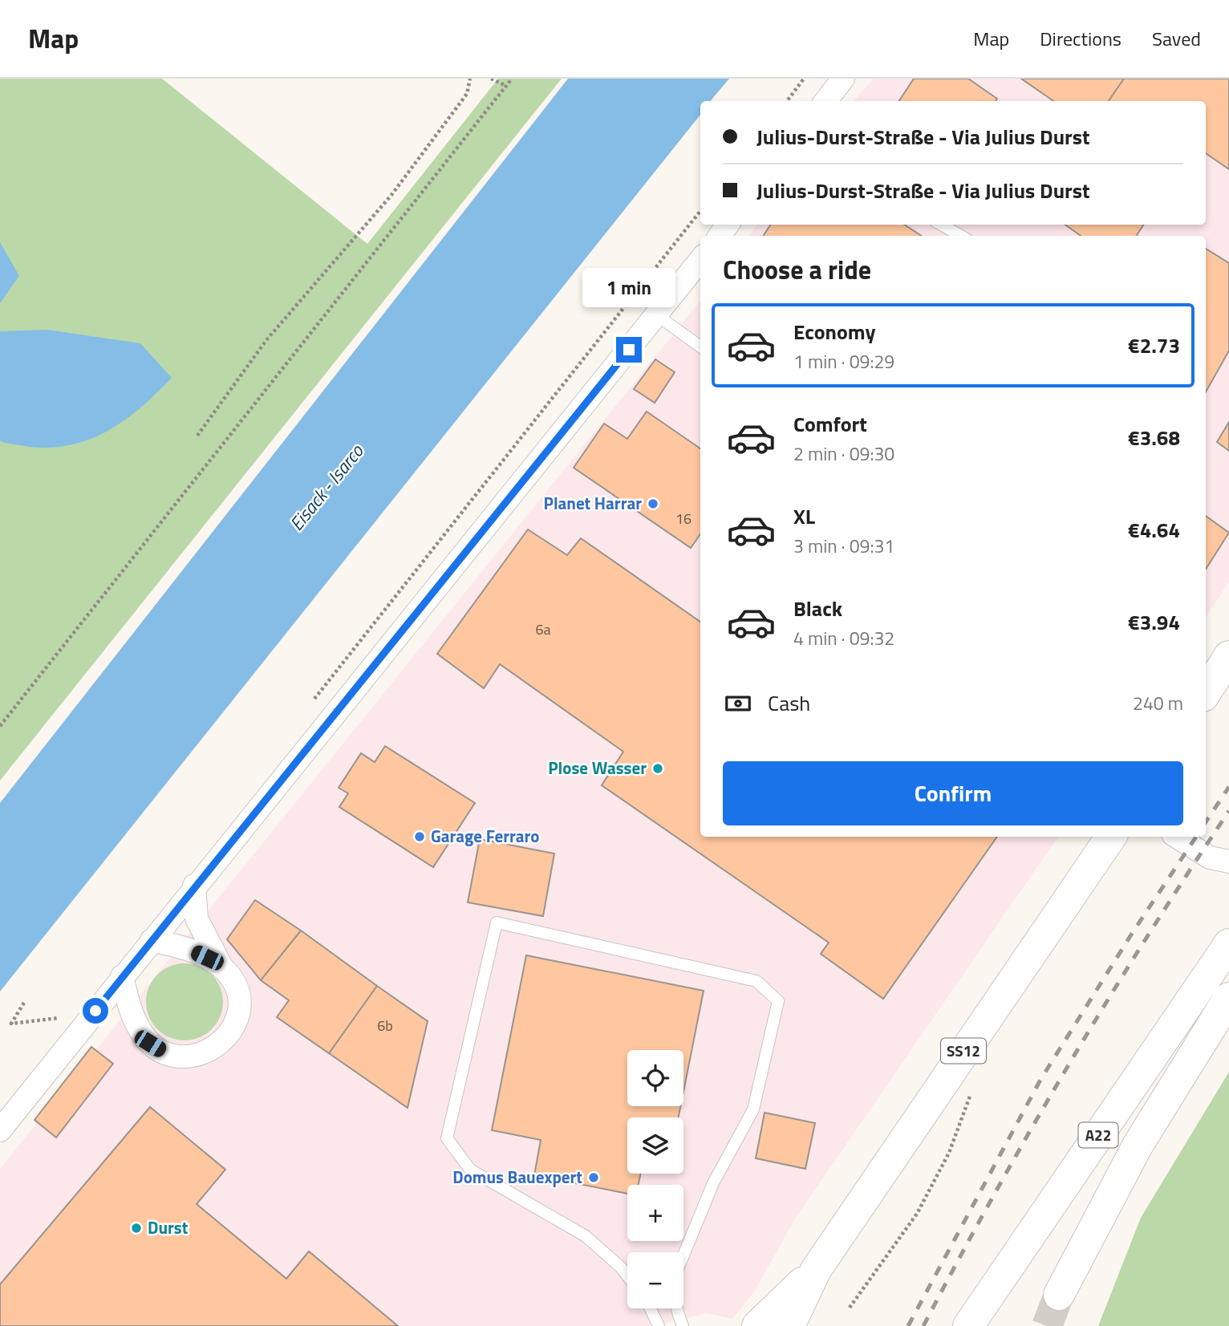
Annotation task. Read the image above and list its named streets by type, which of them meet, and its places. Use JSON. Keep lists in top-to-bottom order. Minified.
{"streets":{"main road":["SS12","A22"]},"water":["Eisack - Isarco"],"places":["Planet Harrar","Plose Wasser","Garage Ferraro","Domus Bauexpert","Durst"],"house_numbers":["16","6a","6b"],"page":{"header":"Map","nav":["Map","Directions","Saved"],"banner":["Julius-Durst-Straße - Via Julius Durst","Julius-Durst-Straße - Via Julius Durst"],"heading":"Choose a ride","bubble":"1 min","list":[{"name":"Economy","note":"1 min · 09:29","value":"€2.73"},{"name":"Comfort","note":"2 min · 09:30","value":"€3.68"},{"name":"XL","note":"3 min · 09:31","value":"€4.64"},{"name":"Black","note":"4 min · 09:32","value":"€3.94"}],"pay":["Cash","240 m"],"buttons":"Confirm","map_buttons":["+","−"]}}
